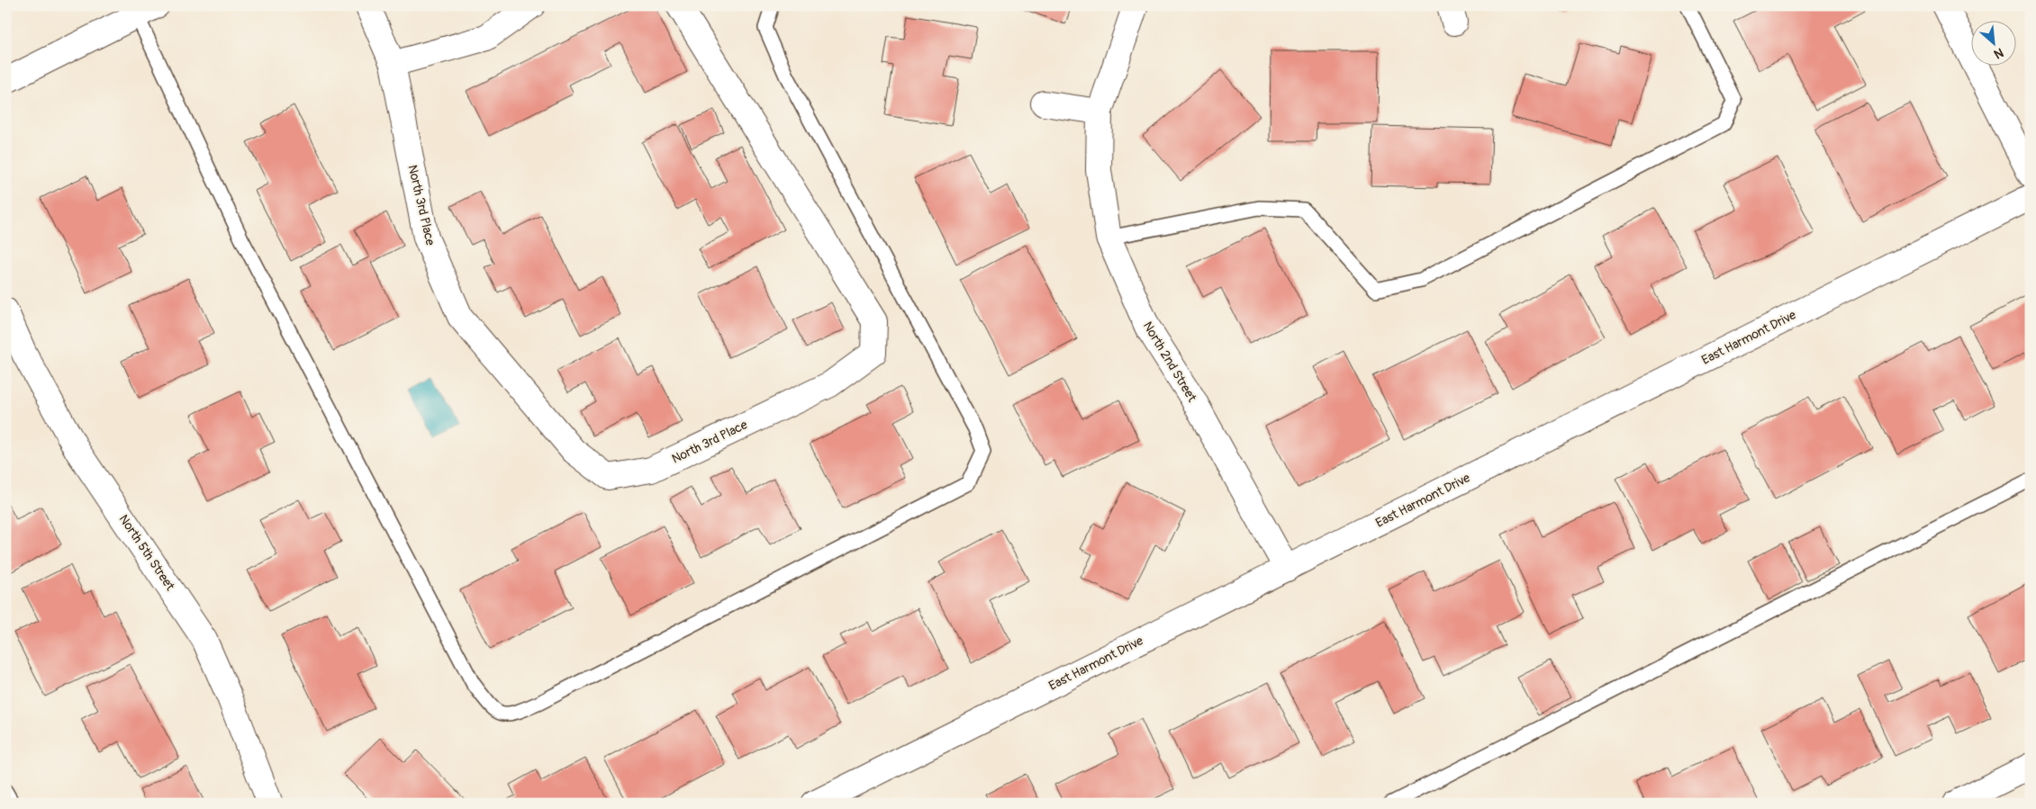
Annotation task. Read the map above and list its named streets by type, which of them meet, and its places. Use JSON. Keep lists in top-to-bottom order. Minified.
{"streets":{"street":["North 3rd Place","East Harmont Drive","North 2nd Street","North 5th Street"]},"crossings":[["East Harmont Drive","North 2nd Street"]],"north":"bottom right"}
